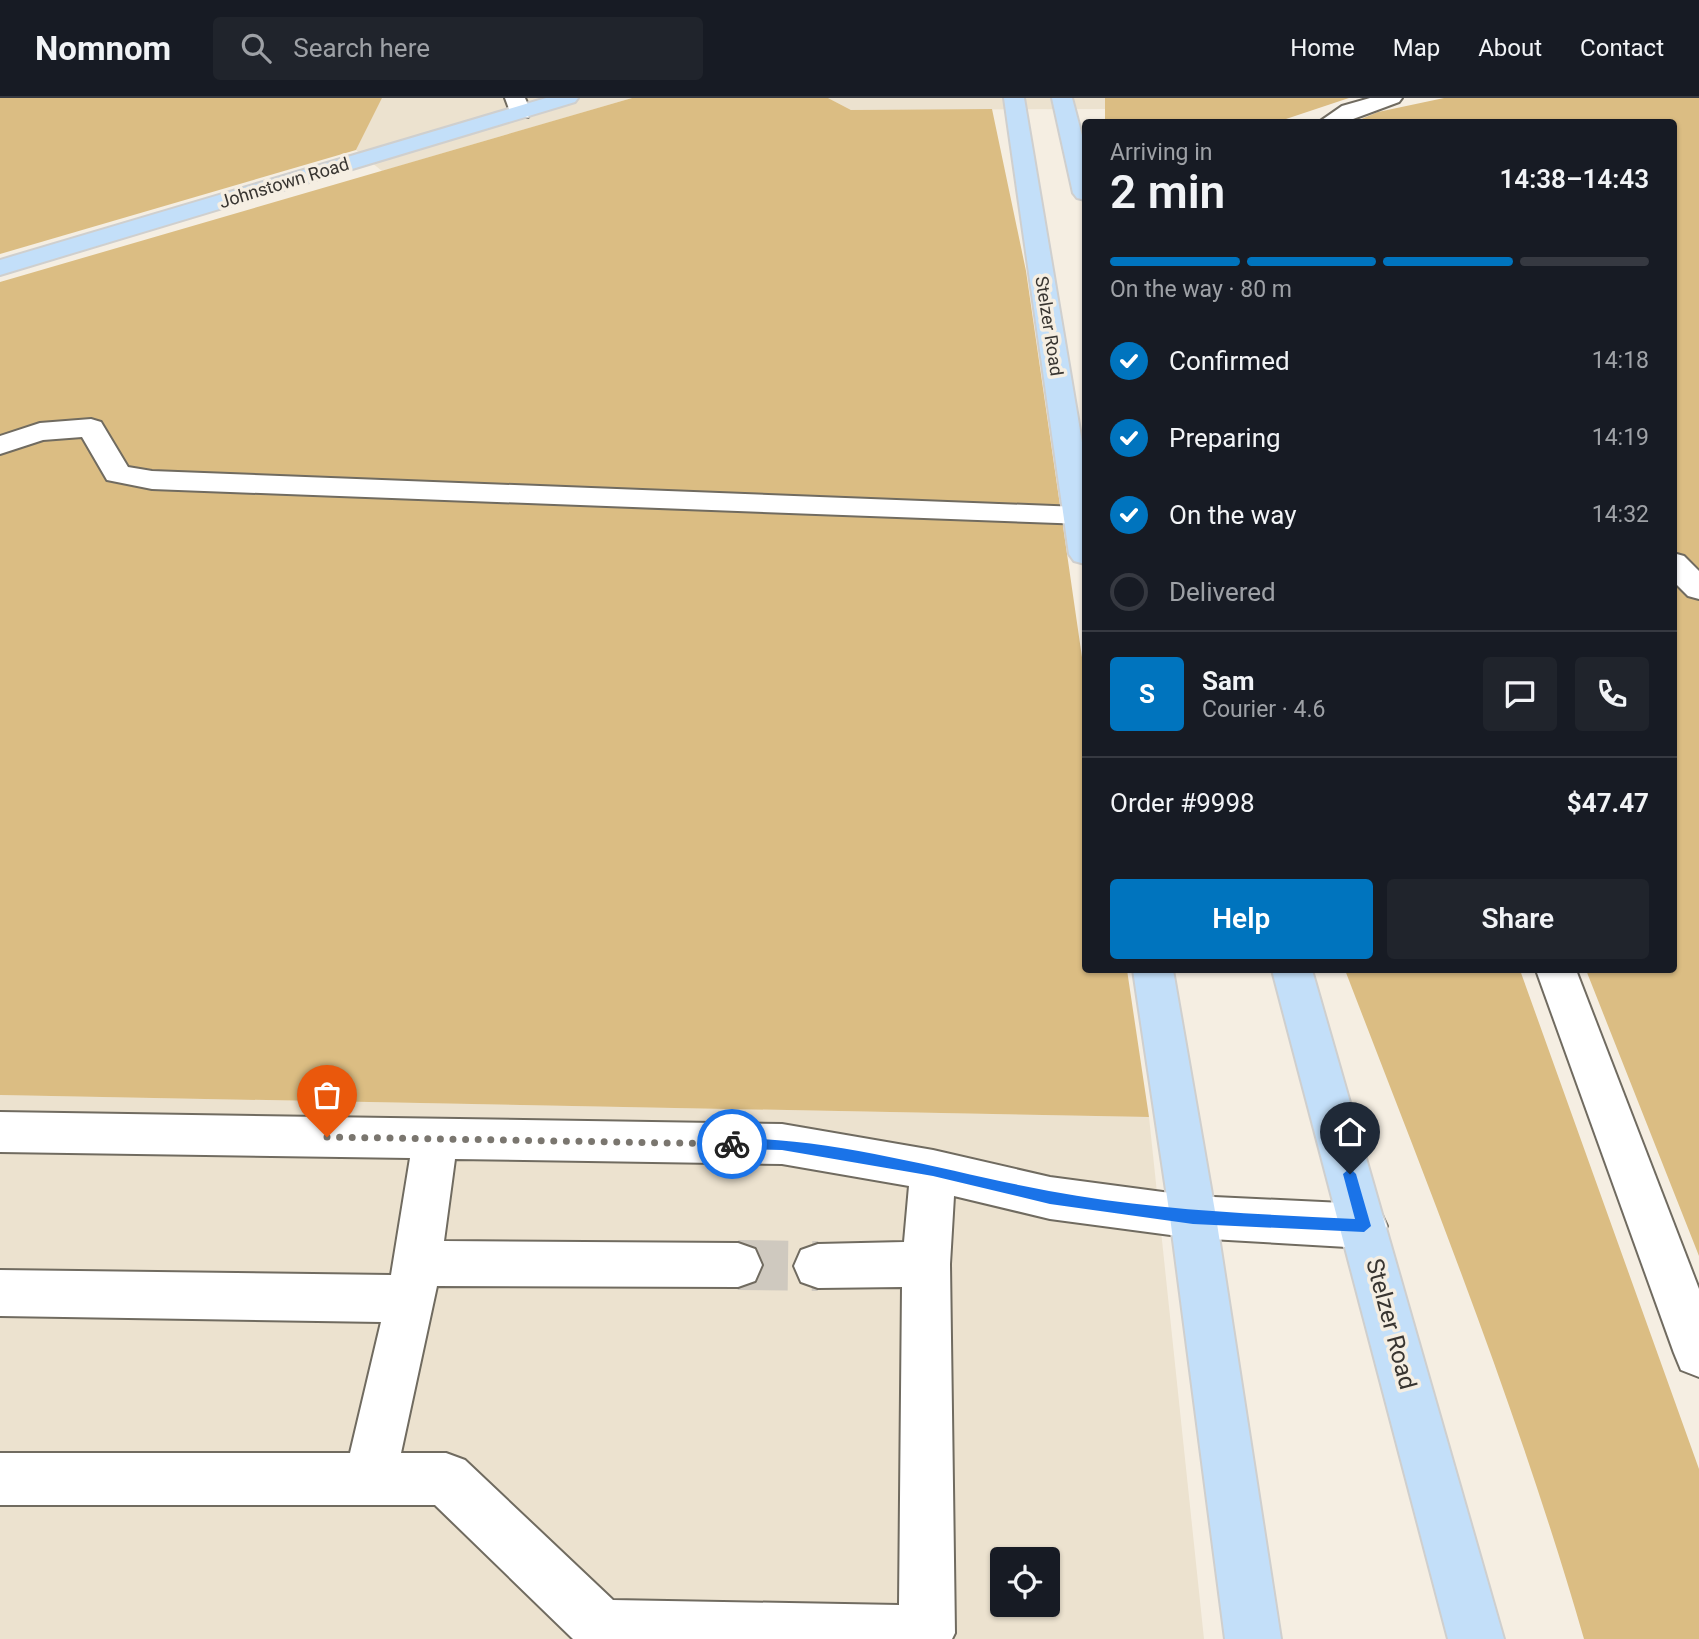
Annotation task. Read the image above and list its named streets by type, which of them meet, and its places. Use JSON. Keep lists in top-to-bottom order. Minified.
{"streets":{"main road":["Johnstown Road","Stelzer Road"]},"page":{"header":"Nomnom","search":"Search here","nav":["Home","Map","About","Contact"],"heading":["2 min","Arriving in","14:38–14:43"],"panel":["Sam","Courier · 4.6","Order #9998","$47.47"],"bar":"On the way · 80 m","list":[["Confirmed","14:18"],["Preparing","14:19"],["On the way","14:32"],"Delivered"],"round":"S","buttons":["Help","Share"]}}
